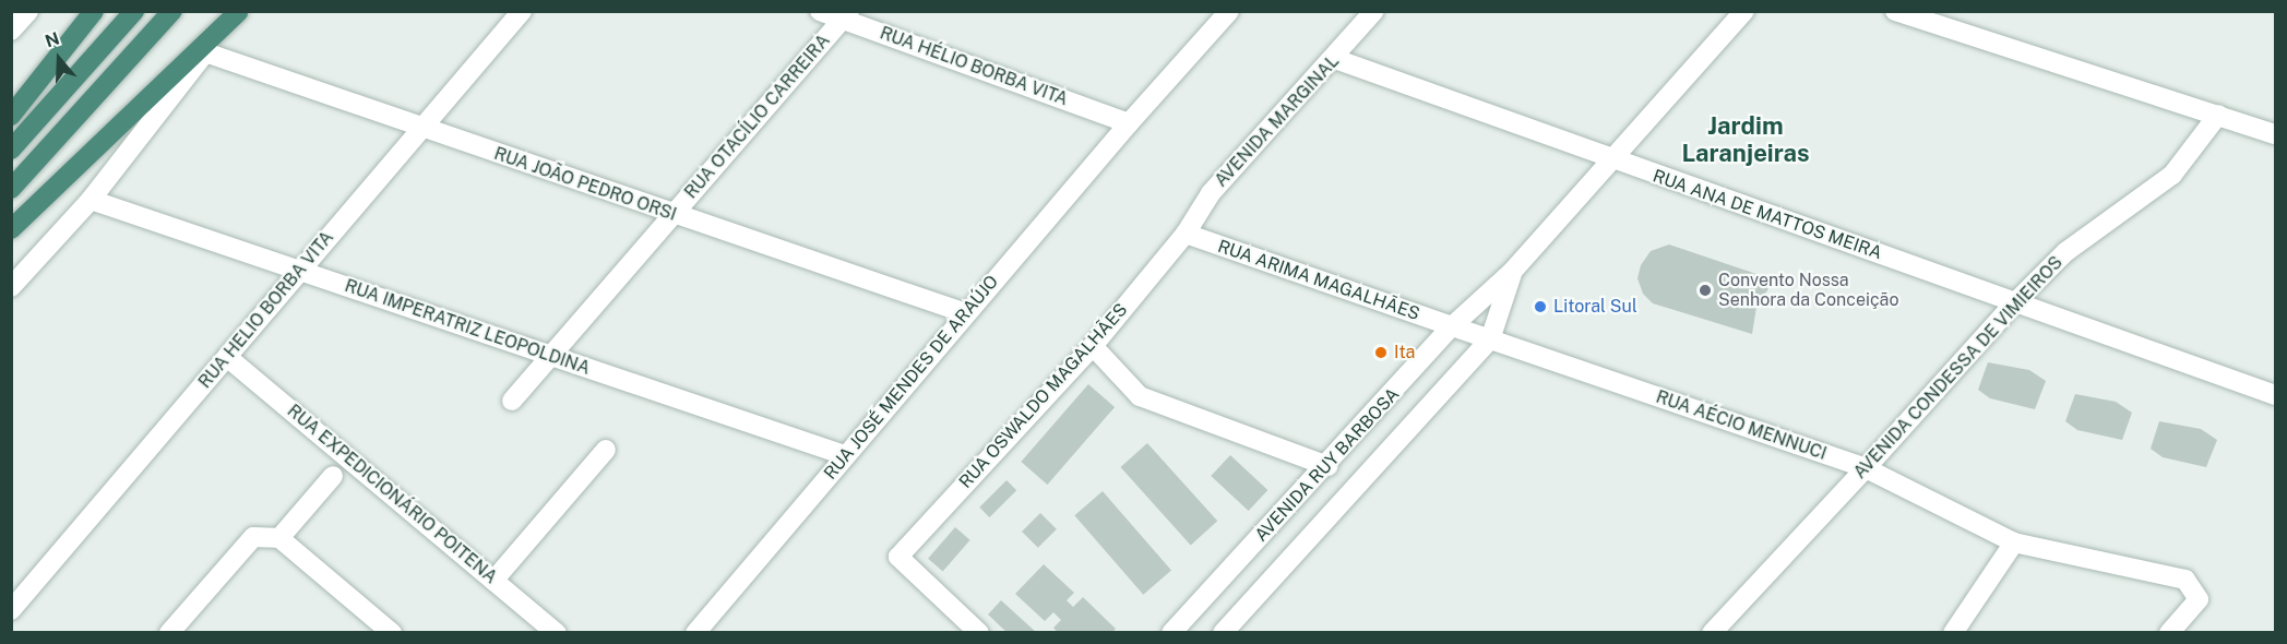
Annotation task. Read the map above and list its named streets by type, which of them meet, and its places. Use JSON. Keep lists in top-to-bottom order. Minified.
{"streets":{"street":["RUA HÉLIO BORBA VITA","RUA OTACÍLIO CARREIRA","AVENIDA MARGINAL","RUA JOÃO PEDRO ORSI","RUA ANA DE MATTOS MEIRA","RUA ARIMA MAGALHÃES","RUA HELIO BORBA VITA","RUA IMPERATRIZ LEOPOLDINA","AVENIDA CONDESSA DE VIMIEIROS","RUA JOSÉ MENDES DE ARAÚJO","RUA OSWALDO MAGALHÃES","RUA AÉCIO MENNUCI","AVENIDA RUY BARBOSA","RUA EXPEDICIONÁRIO POITENA"]},"crossings":[["RUA HÉLIO BORBA VITA","RUA OTACÍLIO CARREIRA"],["RUA HÉLIO BORBA VITA","RUA JOSÉ MENDES DE ARAÚJO"],["RUA OTACÍLIO CARREIRA","RUA JOÃO PEDRO ORSI"],["RUA OTACÍLIO CARREIRA","RUA IMPERATRIZ LEOPOLDINA"],["AVENIDA MARGINAL","RUA ANA DE MATTOS MEIRA"],["AVENIDA MARGINAL","RUA ARIMA MAGALHÃES"],["AVENIDA MARGINAL","RUA OSWALDO MAGALHÃES"],["RUA JOÃO PEDRO ORSI","RUA HELIO BORBA VITA"],["RUA JOÃO PEDRO ORSI","RUA JOSÉ MENDES DE ARAÚJO"],["RUA ANA DE MATTOS MEIRA","AVENIDA CONDESSA DE VIMIEIROS"],["RUA ANA DE MATTOS MEIRA","AVENIDA RUY BARBOSA"],["RUA ARIMA MAGALHÃES","RUA OSWALDO MAGALHÃES"],["RUA ARIMA MAGALHÃES","RUA AÉCIO MENNUCI"],["RUA ARIMA MAGALHÃES","AVENIDA RUY BARBOSA"],["RUA HELIO BORBA VITA","RUA IMPERATRIZ LEOPOLDINA"],["RUA HELIO BORBA VITA","RUA EXPEDICIONÁRIO POITENA"],["RUA IMPERATRIZ LEOPOLDINA","RUA JOSÉ MENDES DE ARAÚJO"],["AVENIDA CONDESSA DE VIMIEIROS","RUA AÉCIO MENNUCI"],["RUA AÉCIO MENNUCI","AVENIDA RUY BARBOSA"]],"districts":["Jardim Laranjeiras"],"places":["Convento Nossa Senhora da Conceição","Litoral Sul","Ita"],"north":"top"}
